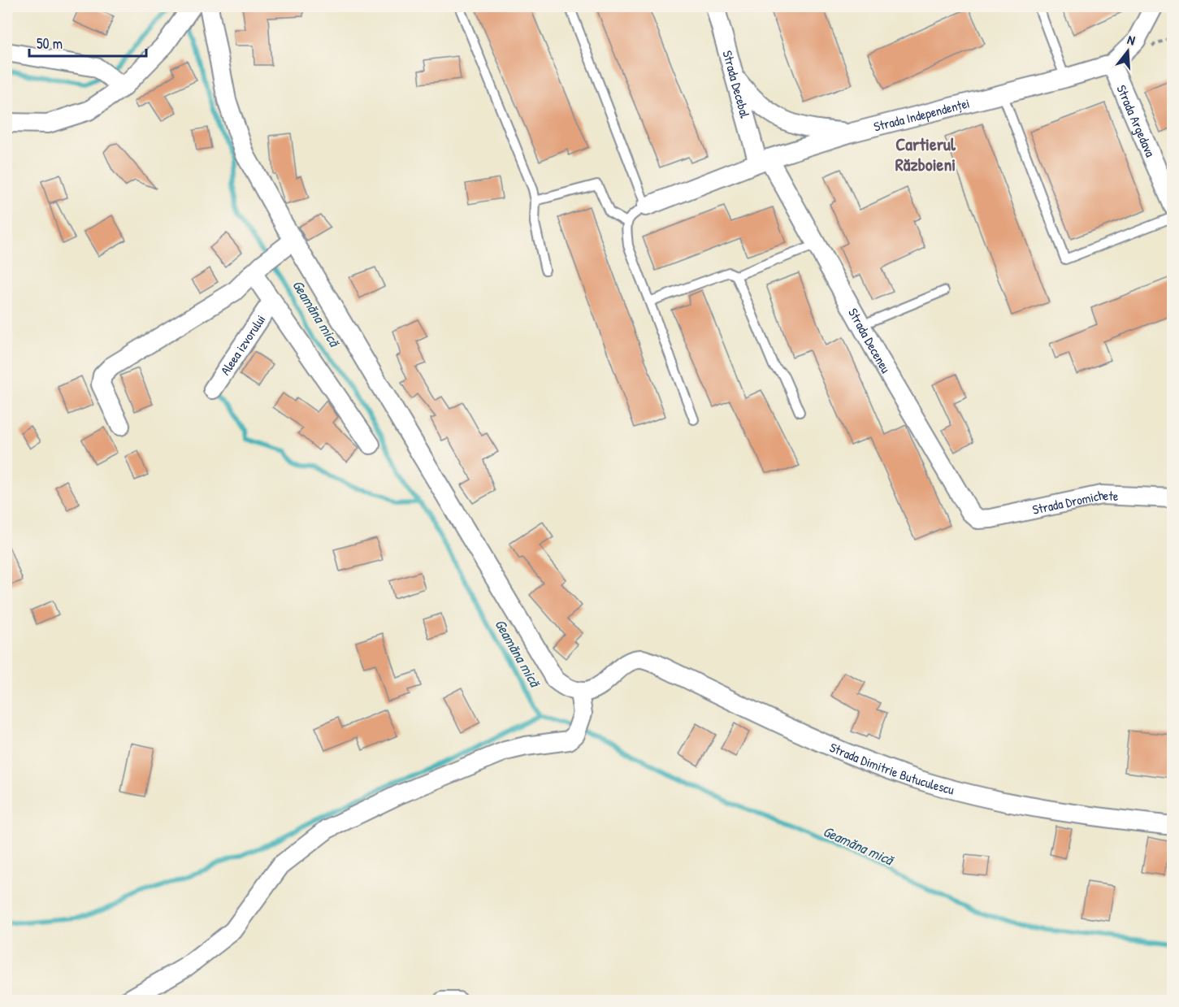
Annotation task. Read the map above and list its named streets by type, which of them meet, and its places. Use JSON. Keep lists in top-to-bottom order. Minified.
{"streets":{"street":["Strada Decebal","Strada Independenței","Strada Argedava","Strada Deceneu","Aleea izvorului","Strada Dromichete","Strada Dimitrie Butuculescu"]},"crossings":[["Strada Decebal","Strada Independenței"],["Strada Decebal","Strada Deceneu"],["Strada Independenței","Strada Argedava"],["Strada Independenței","Strada Deceneu"],["Strada Deceneu","Strada Dromichete"]],"districts":["Cartierul Războieni"],"water":["Geamăna mică"],"scale_bar":"50 m","north":"top"}
